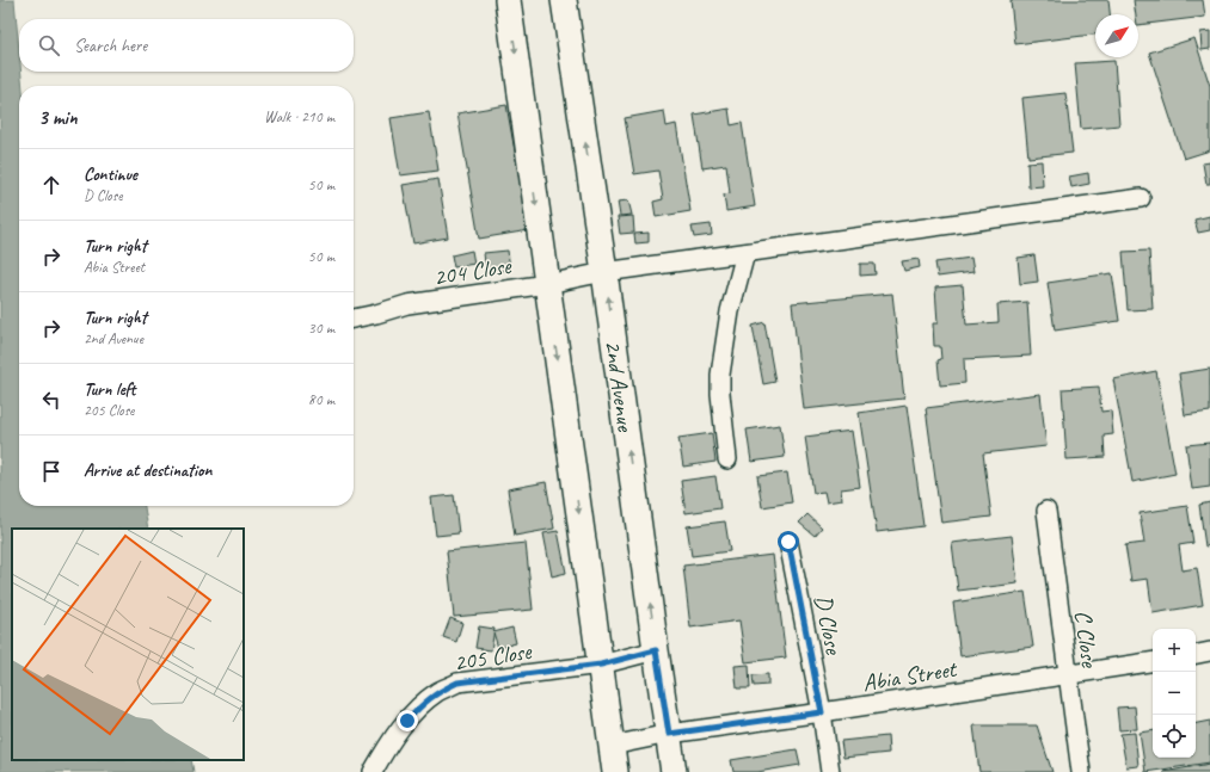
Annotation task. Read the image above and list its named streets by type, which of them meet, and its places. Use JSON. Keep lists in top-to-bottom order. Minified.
{"streets":{"street":["204 Close","2nd Avenue","D Close","C Close","205 Close","Abia Street"]},"crossings":[["204 Close","2nd Avenue"],["2nd Avenue","205 Close"],["2nd Avenue","Abia Street"],["D Close","Abia Street"],["C Close","Abia Street"]],"north":"top right","page":{"search":"Search here","heading":["3 min","Walk · 210 m"],"list":[["Continue","D Close","50 m"],["Turn right","Abia Street","50 m"],["Turn right","2nd Avenue","30 m"],["Turn left","205 Close","80 m"],"Arrive at destination"],"map_buttons":["+","−"]}}
